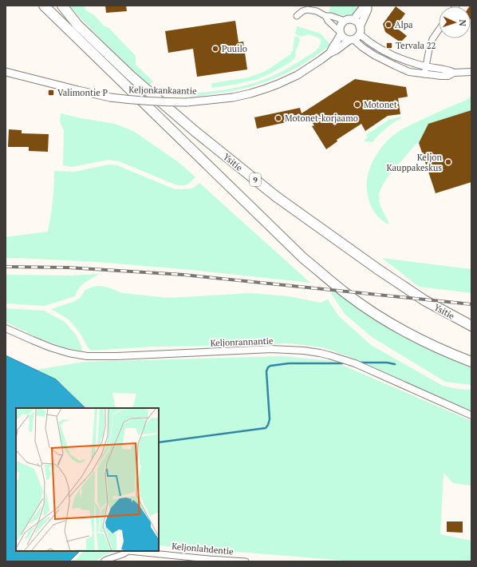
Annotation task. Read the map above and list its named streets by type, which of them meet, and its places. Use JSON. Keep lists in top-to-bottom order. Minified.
{"streets":{"highway":["Ysitie","9"],"main road":["Keljonkankaantie"],"street":["Keljonrannantie","Keljonlahdentie"]},"places":{"other":["Alpa","Puuilo","Motonet","Motonet-korjaamo","Keljon Kauppakeskus"],"transit":["Tervala 22","Valimontie P"]},"north":"right"}
